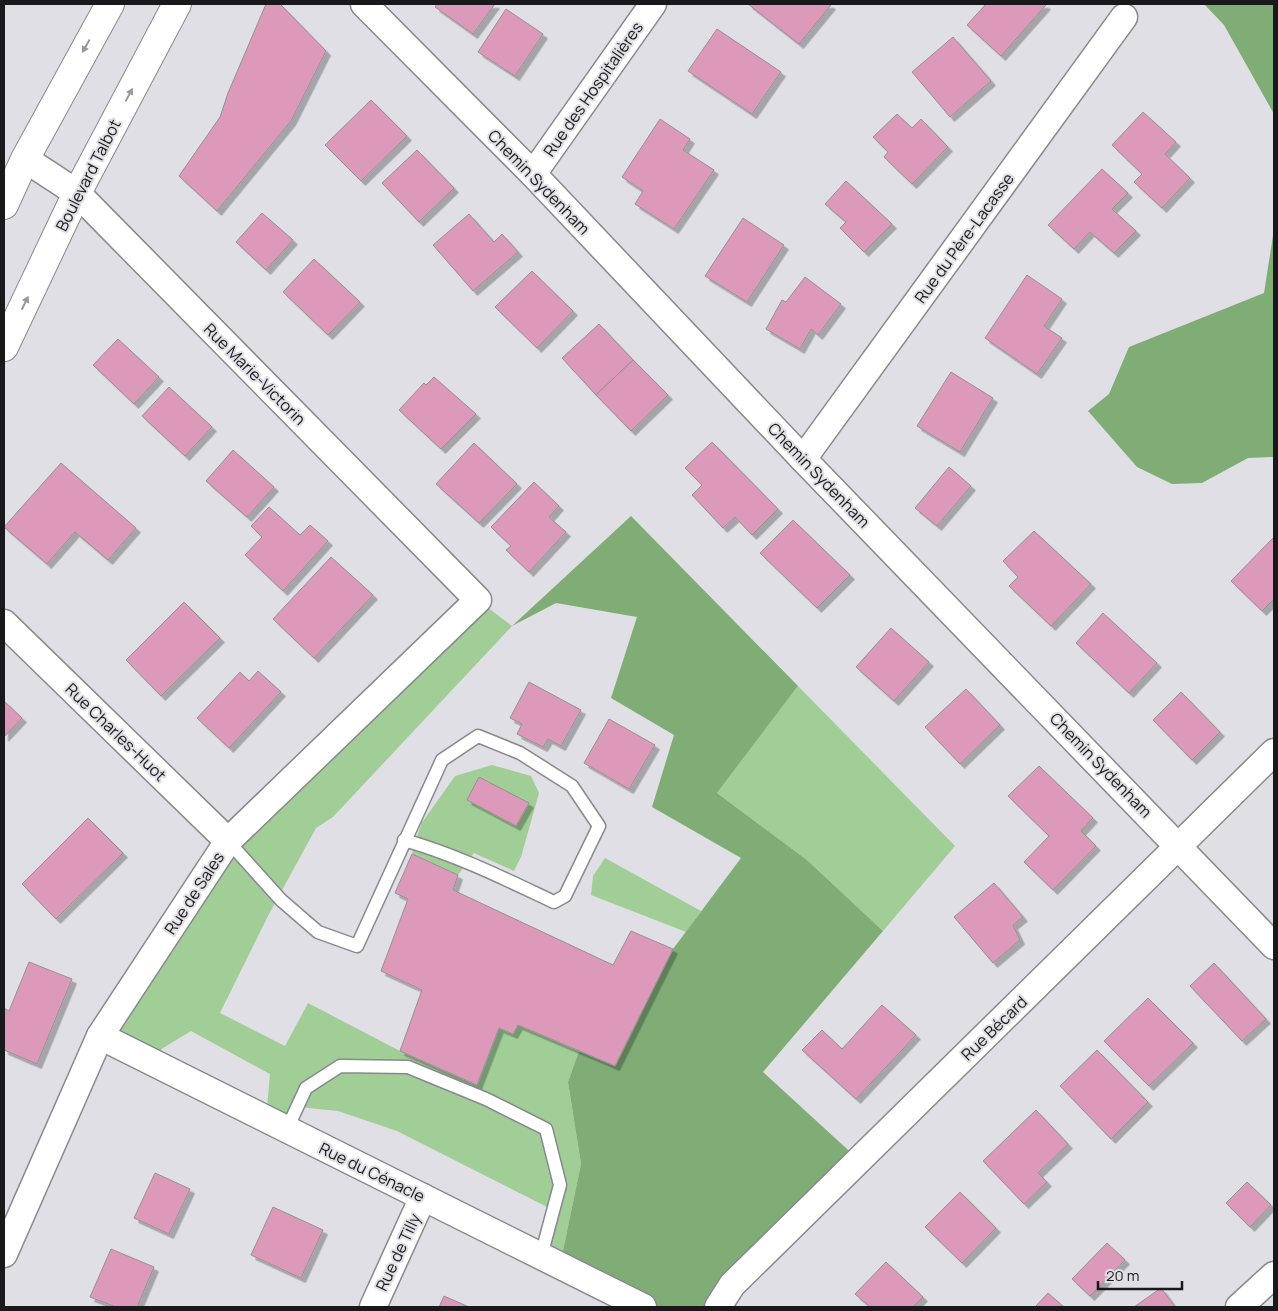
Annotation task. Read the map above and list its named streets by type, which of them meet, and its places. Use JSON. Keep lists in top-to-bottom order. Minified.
{"streets":{"main road":["Boulevard Talbot"],"street":["Rue des Hospitalières","Chemin Sydenham","Rue du Père-Lacasse","Rue Marie-Victorin","Rue Charles-Huot","Rue de Sales","Rue Bécard","Rue du Cénacle","Rue de Tilly"]},"crossings":[["Rue des Hospitalières","Chemin Sydenham"],["Boulevard Talbot","Rue Marie-Victorin"],["Chemin Sydenham","Rue du Père-Lacasse"],["Chemin Sydenham","Rue Bécard"],["Rue Marie-Victorin","Rue de Sales"],["Rue Charles-Huot","Rue de Sales"],["Rue de Sales","Rue du Cénacle"],["Rue du Cénacle","Rue de Tilly"]],"scale_bar":"20 m"}
